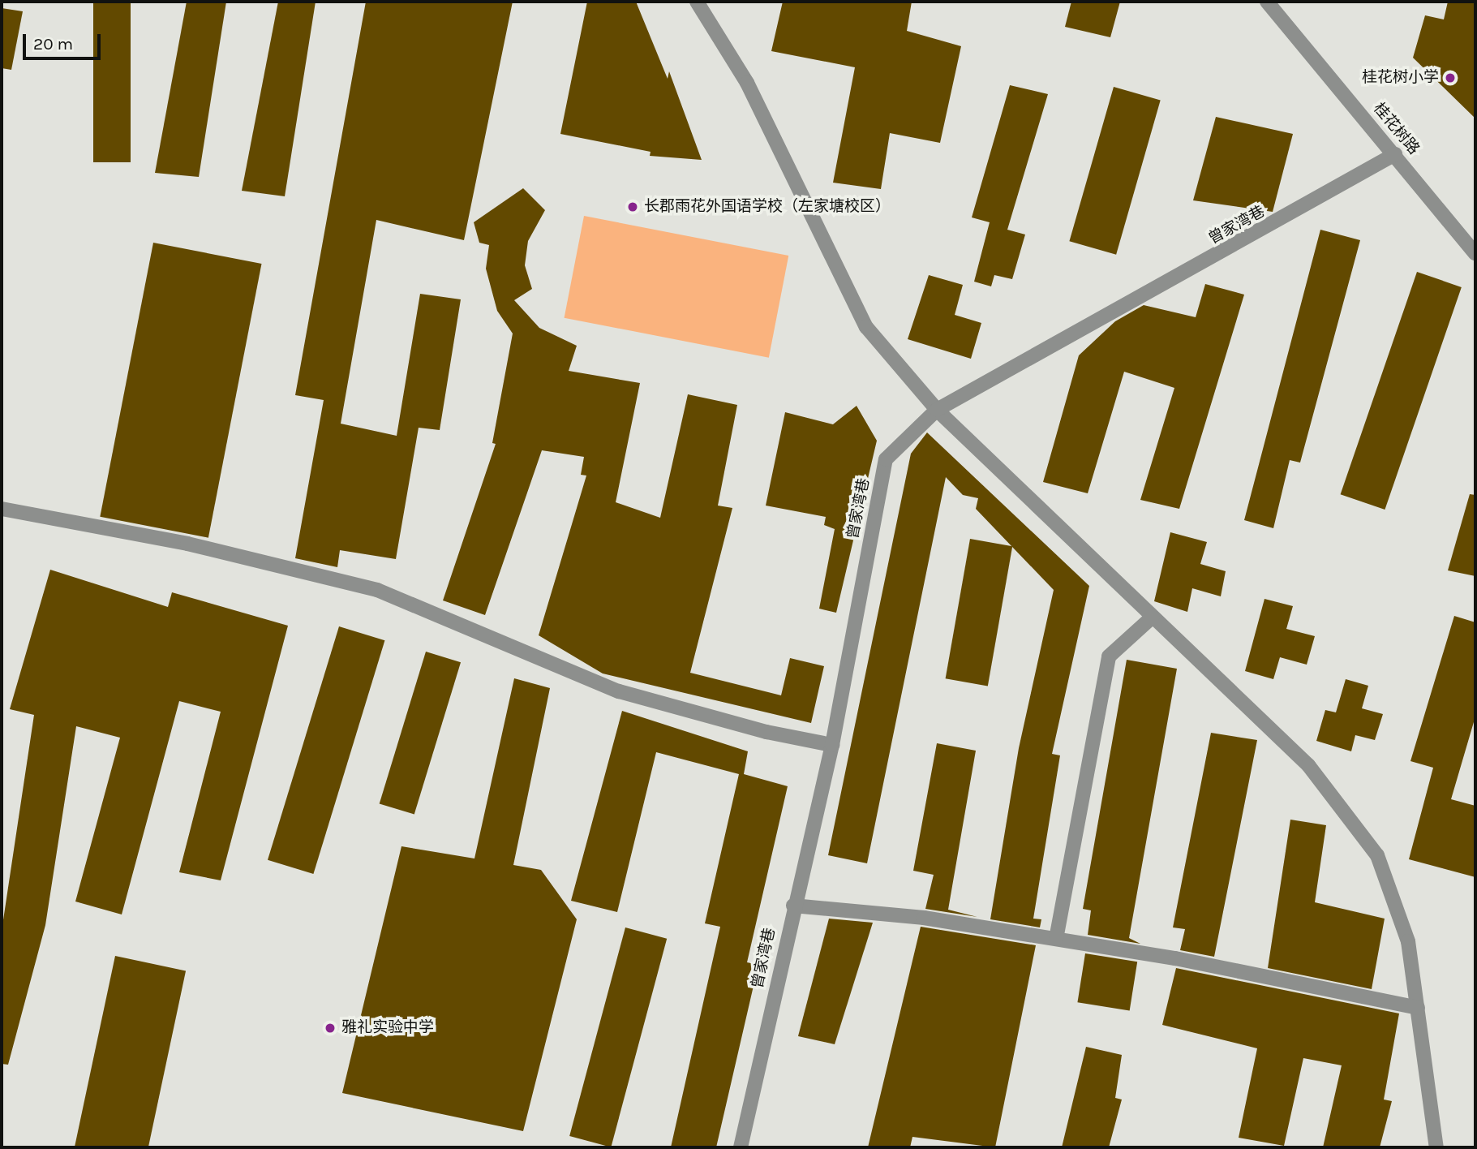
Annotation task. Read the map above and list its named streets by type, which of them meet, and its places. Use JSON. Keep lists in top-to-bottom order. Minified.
{"streets":{"street":["桂花树路","曾家湾巷"]},"crossings":[["桂花树路","曾家湾巷"]],"places":["桂花树小学","长郡雨花外国语学校（左家塘校区）","雅礼实验中学"],"scale_bar":"20 m"}
